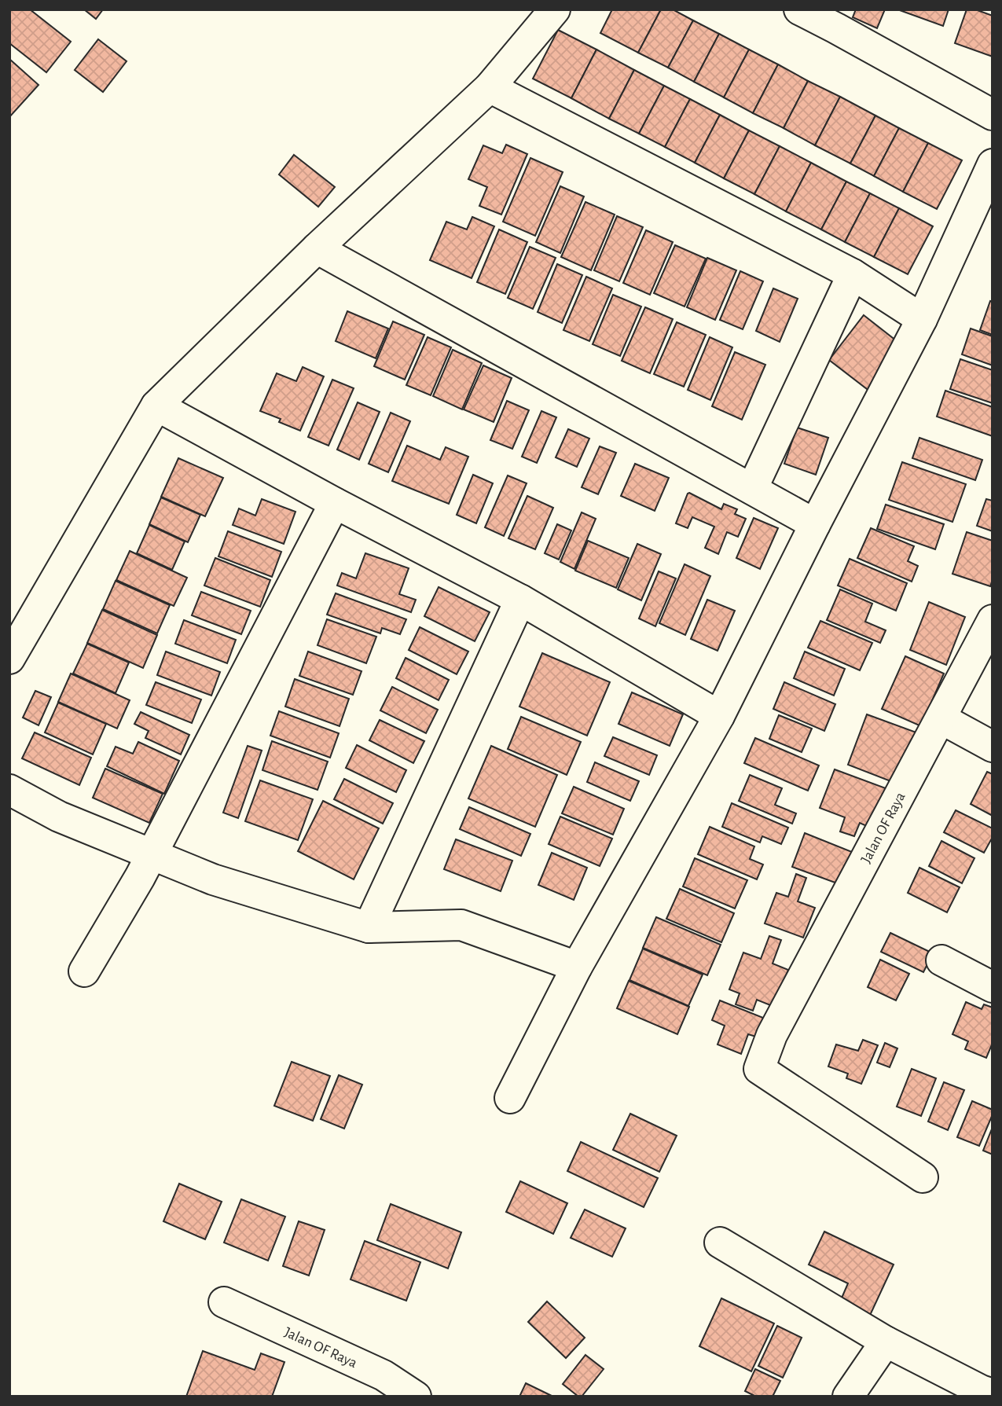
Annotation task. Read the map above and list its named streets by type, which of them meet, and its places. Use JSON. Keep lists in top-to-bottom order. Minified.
{"streets":{"street":["Jalan OF Raya"]}}
